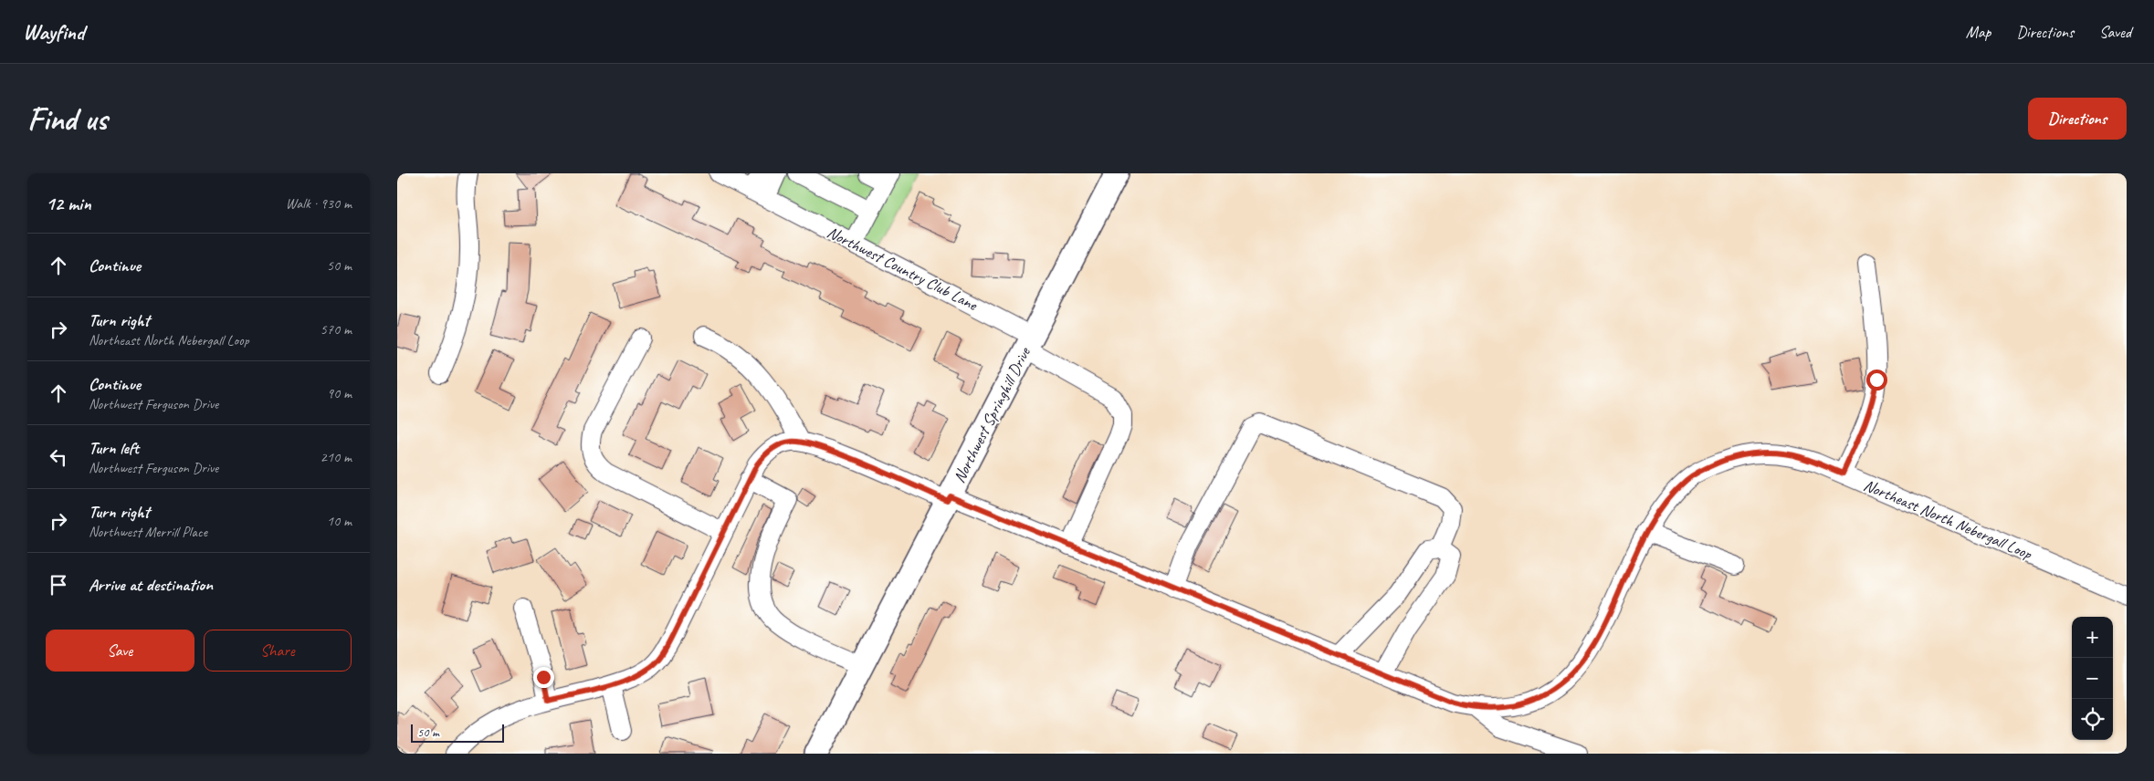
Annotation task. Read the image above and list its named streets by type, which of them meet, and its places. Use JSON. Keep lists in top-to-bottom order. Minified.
{"streets":{"main road":["Northwest Springhill Drive"],"street":["Northwest Country Club Lane","Northeast North Nebergall Loop"]},"crossings":[["Northwest Country Club Lane","Northwest Springhill Drive"],["Northwest Country Club Lane","Northeast North Nebergall Loop"],["Northwest Springhill Drive","Northeast North Nebergall Loop"]],"scale_bar":"50 m","page":{"header":"Wayfind","nav":["Map","Directions","Saved"],"buttons":["Directions",["Save","Share"]],"title":"Find us","heading":["12 min","Walk · 930 m"],"list":[["Continue","50 m"],["Turn right","Northeast North Nebergall Loop","570 m"],["Continue","Northwest Ferguson Drive","90 m"],["Turn left","Northwest Ferguson Drive","210 m"],["Turn right","Northwest Merrill Place","10 m"],"Arrive at destination"],"map_buttons":["+","−"],"scale":"50 m"}}
